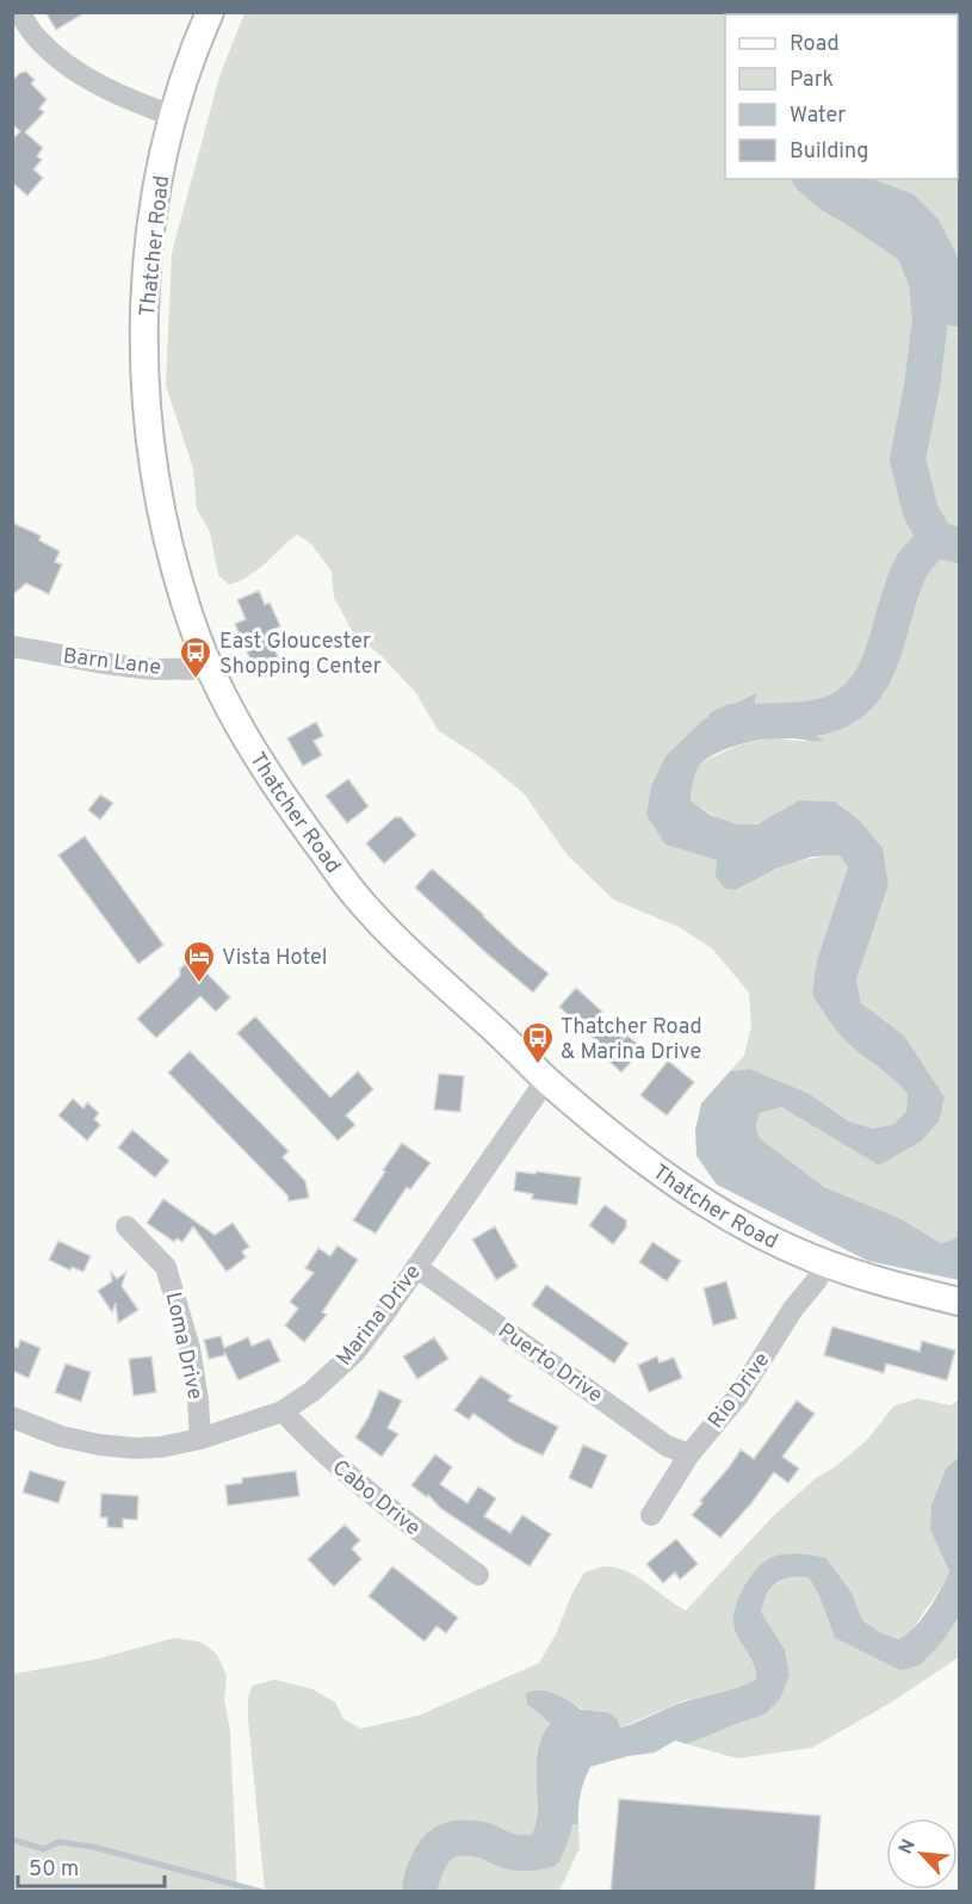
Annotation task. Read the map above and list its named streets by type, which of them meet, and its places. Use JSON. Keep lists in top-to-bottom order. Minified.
{"streets":{"main road":["Thatcher Road"],"street":["Barn Lane","Marina Drive","Loma Drive","Puerto Drive","Rio Drive","Cabo Drive"]},"crossings":[["Thatcher Road","Barn Lane"],["Thatcher Road","Marina Drive"],["Thatcher Road","Rio Drive"],["Marina Drive","Loma Drive"],["Marina Drive","Puerto Drive"],["Marina Drive","Cabo Drive"],["Puerto Drive","Rio Drive"]],"places":{"bus stop":["East Gloucester Shopping Center","Thatcher Road & Marina Drive"],"hotel":["Vista Hotel"]},"legend":["Road","Park","Water","Building"],"scale_bar":"50 m","north":"top left"}
